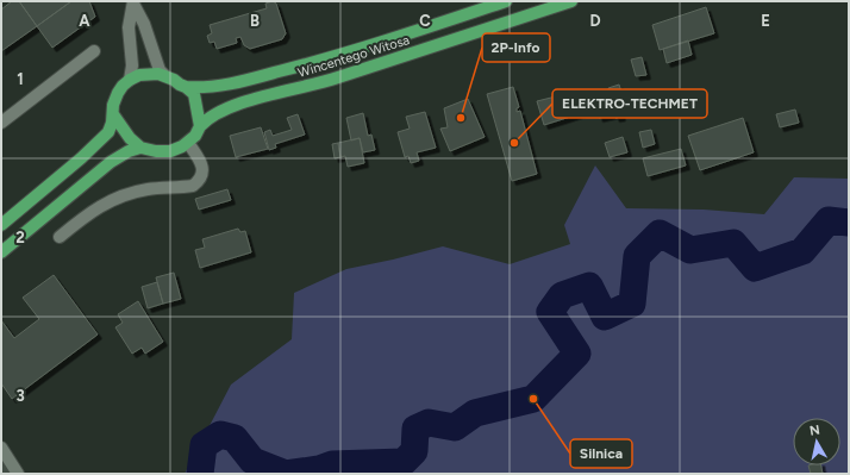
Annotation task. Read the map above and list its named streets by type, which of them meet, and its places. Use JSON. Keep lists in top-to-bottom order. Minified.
{"streets":{"main road":["Wincentego Witosa"]},"places":["2P-Info","ELEKTRO-TECHMET","Silnica"],"north":"top","grid":{"columns":["A","B","C","D","E"],"rows":["1","2","3"]}}
